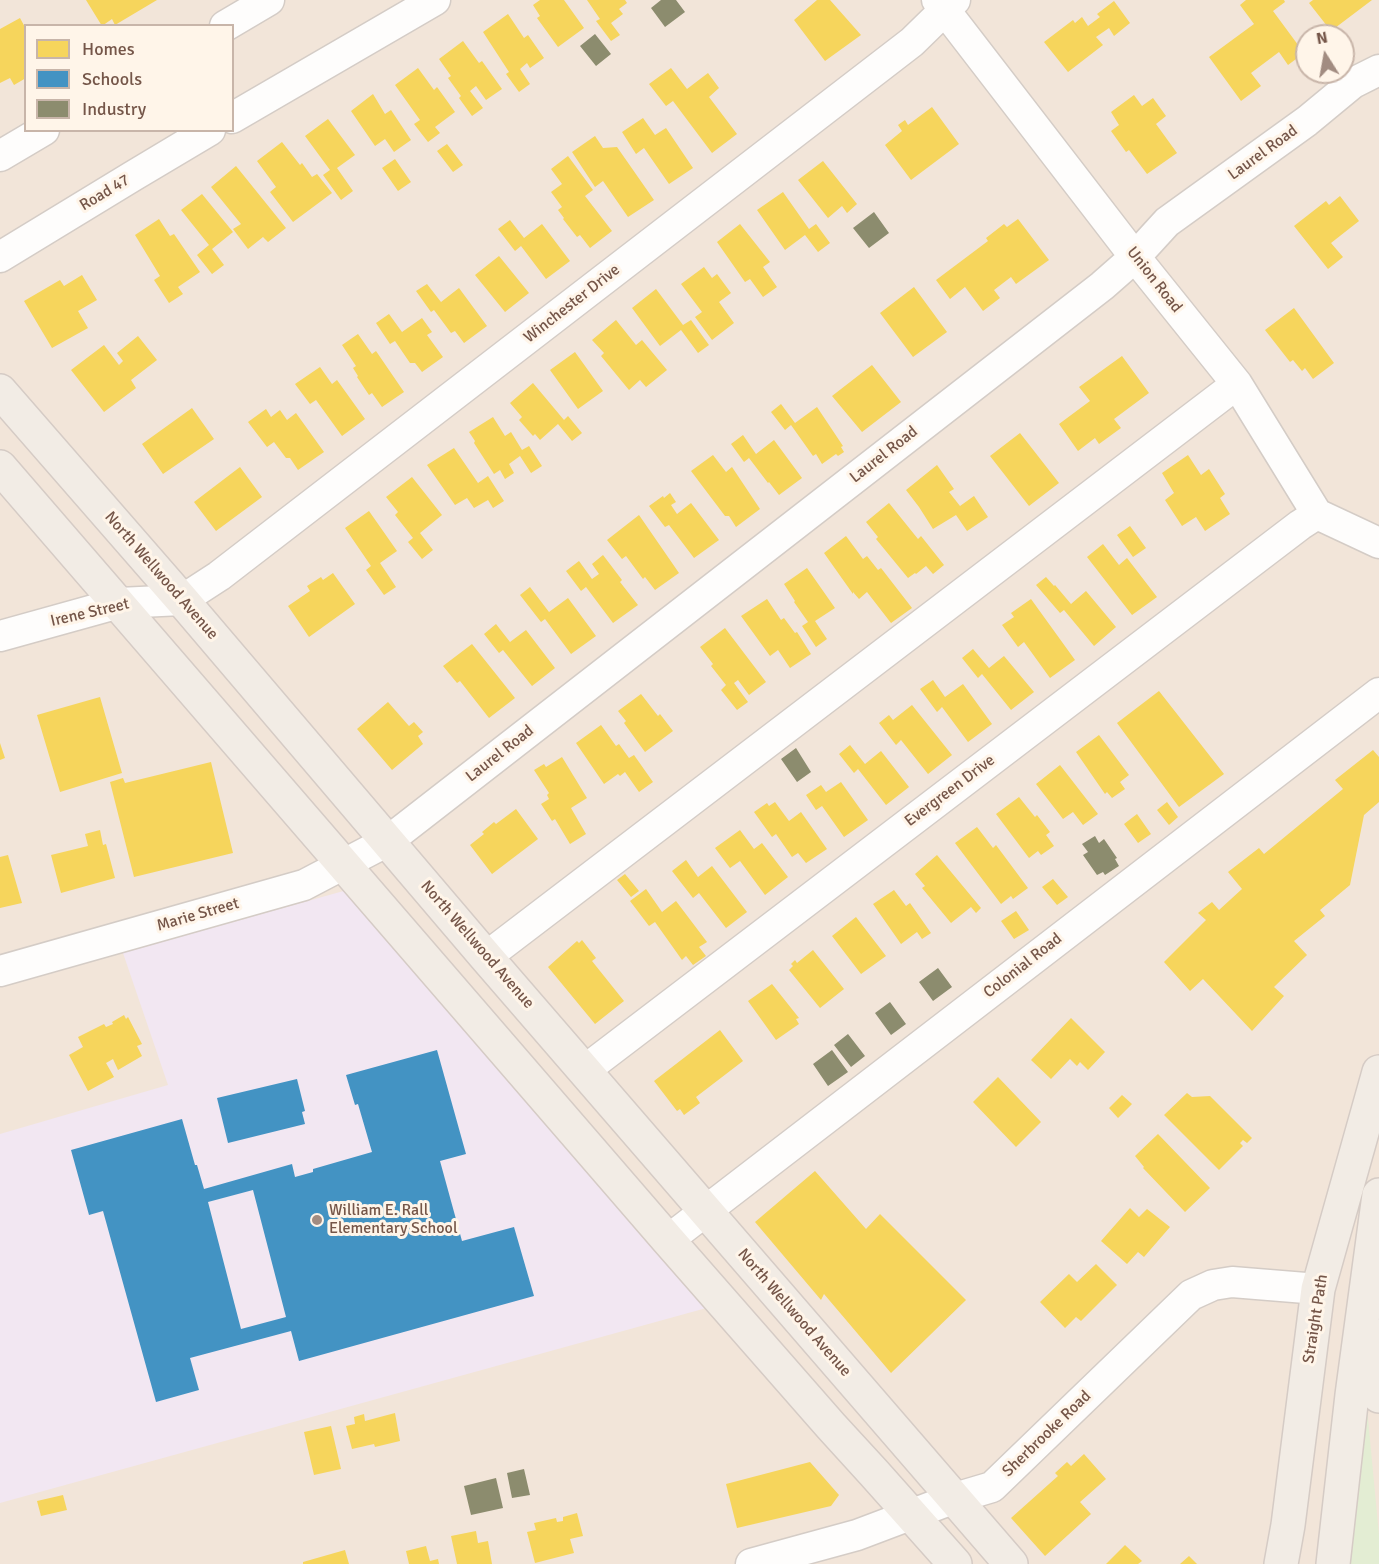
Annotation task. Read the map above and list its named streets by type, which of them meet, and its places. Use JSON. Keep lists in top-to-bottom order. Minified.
{"streets":{"main road":["North Wellwood Avenue","Straight Path"],"street":["Laurel Road","Road 47","Union Road","Winchester Drive","Irene Street","Evergreen Drive","Marie Street","Colonial Road","Sherbrooke Road"]},"crossings":[["Laurel Road","Union Road"],["Laurel Road","North Wellwood Avenue"],["Laurel Road","Marie Street"],["Union Road","Winchester Drive"],["Union Road","Evergreen Drive"],["Winchester Drive","North Wellwood Avenue"],["Winchester Drive","Irene Street"],["North Wellwood Avenue","Irene Street"],["North Wellwood Avenue","Evergreen Drive"],["North Wellwood Avenue","Marie Street"],["North Wellwood Avenue","Colonial Road"],["North Wellwood Avenue","Sherbrooke Road"],["Straight Path","Sherbrooke Road"]],"places":["William E. Rall Elementary School"],"legend":["Homes","Schools","Industry"],"north":"top"}
